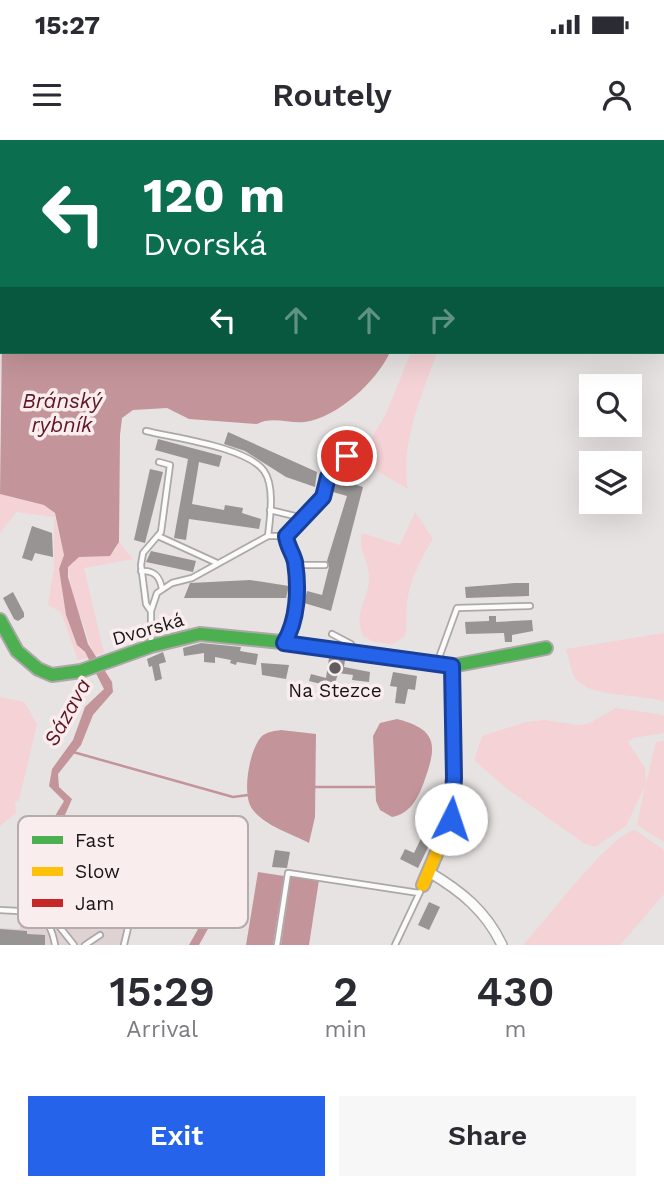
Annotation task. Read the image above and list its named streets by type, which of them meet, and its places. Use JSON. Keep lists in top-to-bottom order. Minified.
{"streets":{"street":["Dvorská"]},"water":["Bránský rybník","Sázava"],"places":["Na Stezce"],"legend":["Fast","Slow","Jam"],"page":{"status":"15:27","header":"Routely","turn":["120 m","Dvorská"],"eta":["15:29","Arrival","2","min","430","m"],"buttons":["Exit","Share"]}}
